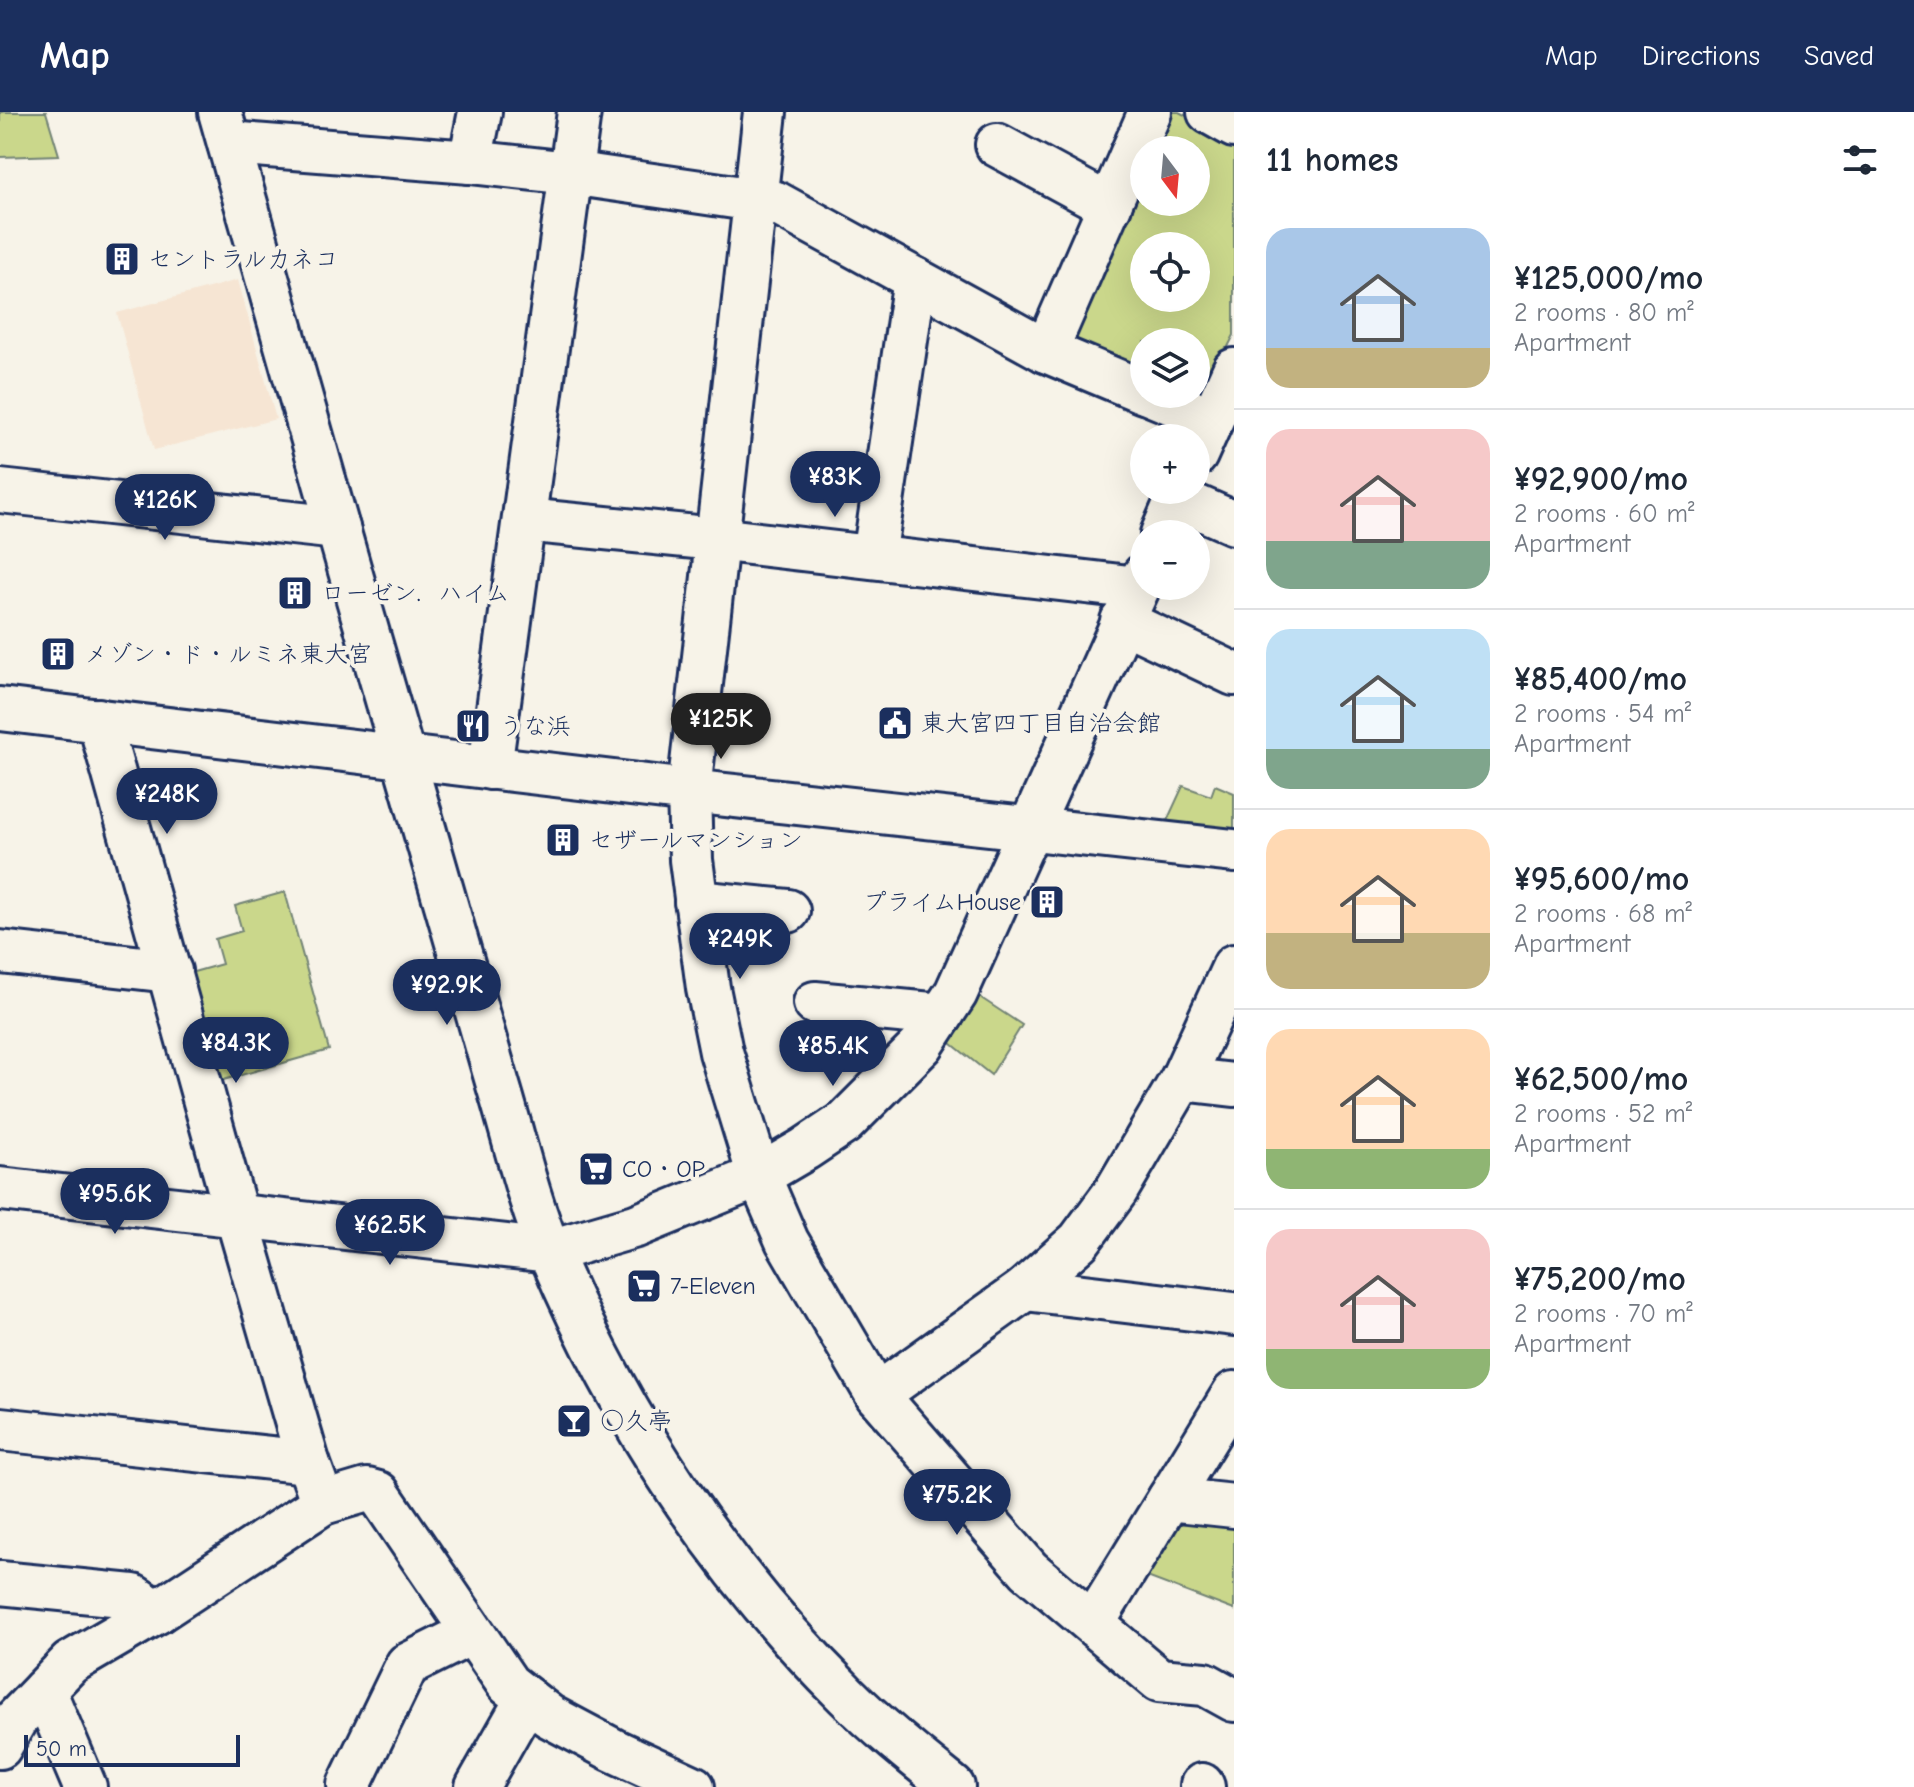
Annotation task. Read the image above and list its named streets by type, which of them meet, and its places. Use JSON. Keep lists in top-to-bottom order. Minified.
{"places":{"building":["セントラルカネコ","ローゼン．ハイム","メゾン・ド・ルミネ東大宮","セザールマンション","プライムHouse"],"public building":["東大宮四丁目自治会館"],"restaurant":["うな浜"],"supermarket":["CO・OP","7-Eleven"],"bar":["○久亭"]},"scale_bar":"50 m","north":"bottom","page":{"header":"Map","nav":["Map","Directions","Saved"],"heading":"11 homes","map_buttons":["+","−"],"list":[{"name":"¥125,000/mo","note":"2 rooms · 80 m² · Apartment"},{"name":"¥92,900/mo","note":"2 rooms · 60 m² · Apartment"},{"name":"¥85,400/mo","note":"2 rooms · 54 m² · Apartment"},{"name":"¥95,600/mo","note":"2 rooms · 68 m² · Apartment"},{"name":"¥62,500/mo","note":"2 rooms · 52 m² · Apartment"},{"name":"¥75,200/mo","note":"2 rooms · 70 m² · Apartment"}],"price":["¥83K","¥126K","¥125K","¥248K","¥249K","¥92.9K","¥84.3K","¥85.4K","¥95.6K","¥62.5K","¥75.2K"],"scale":"50 m"}}
